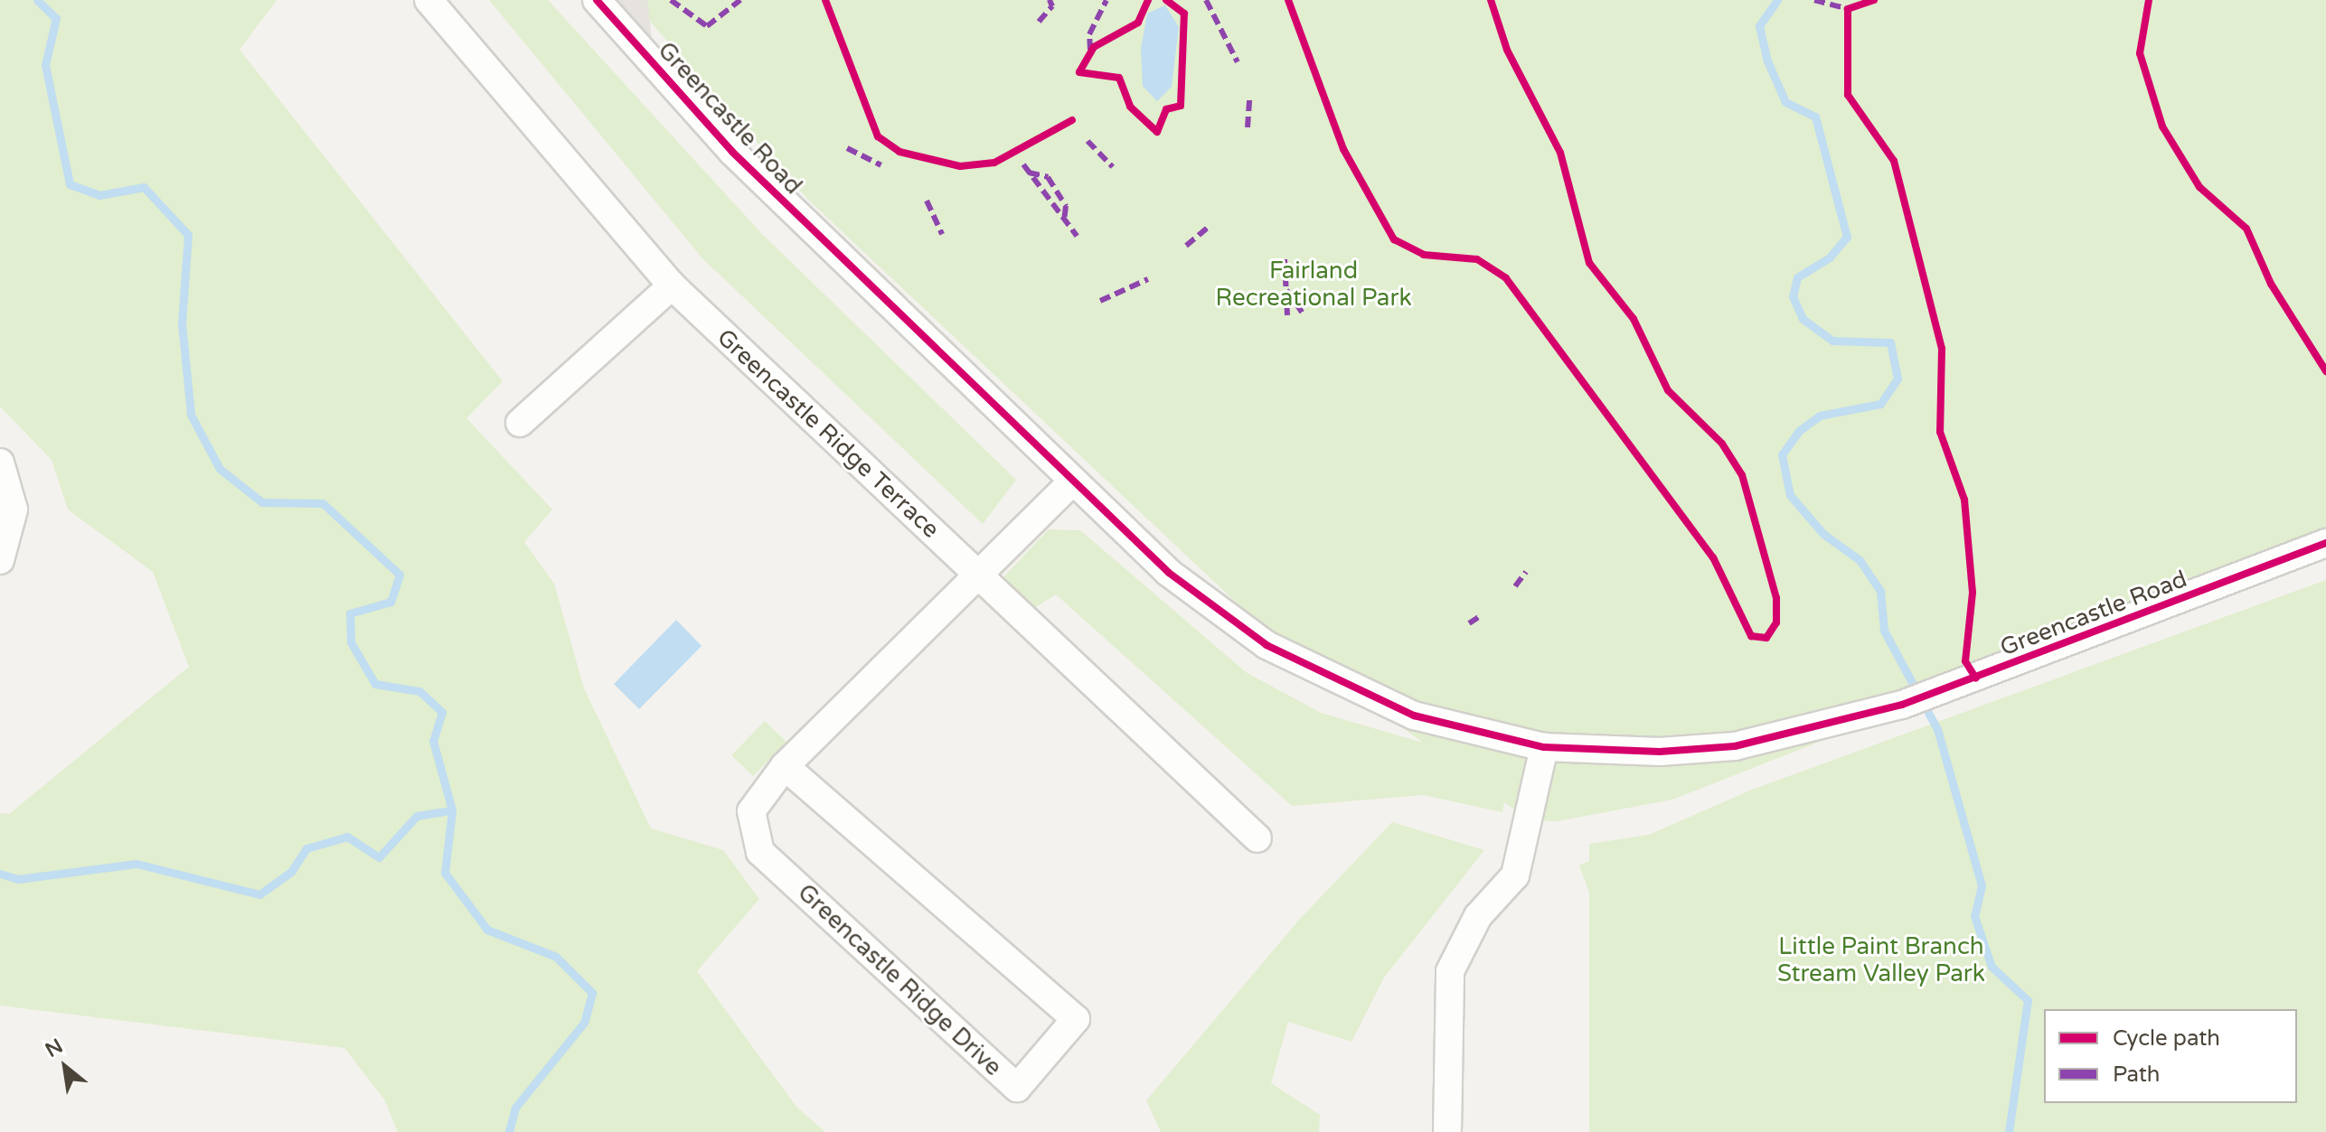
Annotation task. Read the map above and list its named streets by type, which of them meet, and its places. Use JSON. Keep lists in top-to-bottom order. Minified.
{"streets":{"street":["Greencastle Road","Greencastle Ridge Terrace","Greencastle Ridge Drive"]},"crossings":[["Greencastle Road","Greencastle Ridge Drive"],["Greencastle Ridge Terrace","Greencastle Ridge Drive"]],"parks":["Fairland Recreational Park","Little Paint Branch Stream Valley Park"],"legend":["Cycle path","Path"],"north":"top left"}
